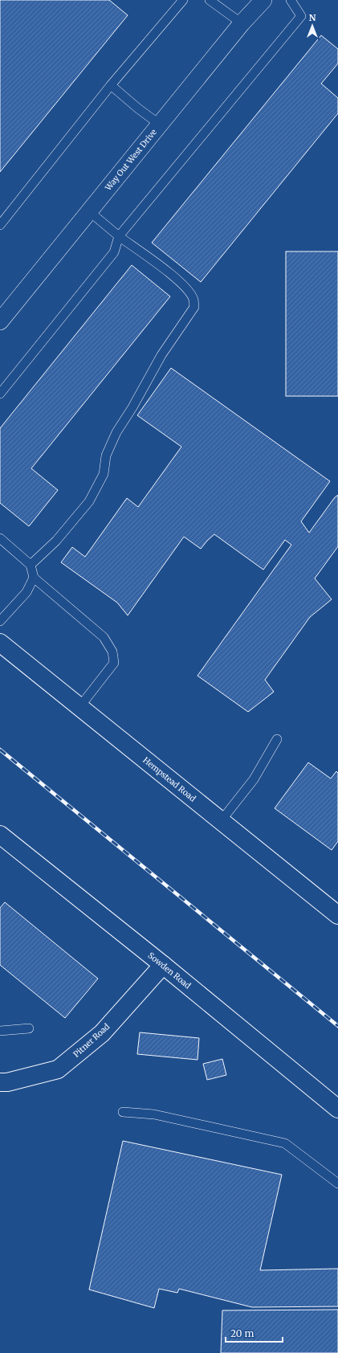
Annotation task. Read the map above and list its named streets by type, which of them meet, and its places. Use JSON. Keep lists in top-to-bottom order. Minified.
{"streets":{"street":["Way Out West Drive","Hempstead Road","Sowden Road","Pitner Road"]},"crossings":[["Sowden Road","Pitner Road"]],"scale_bar":"20 m","north":"top"}
